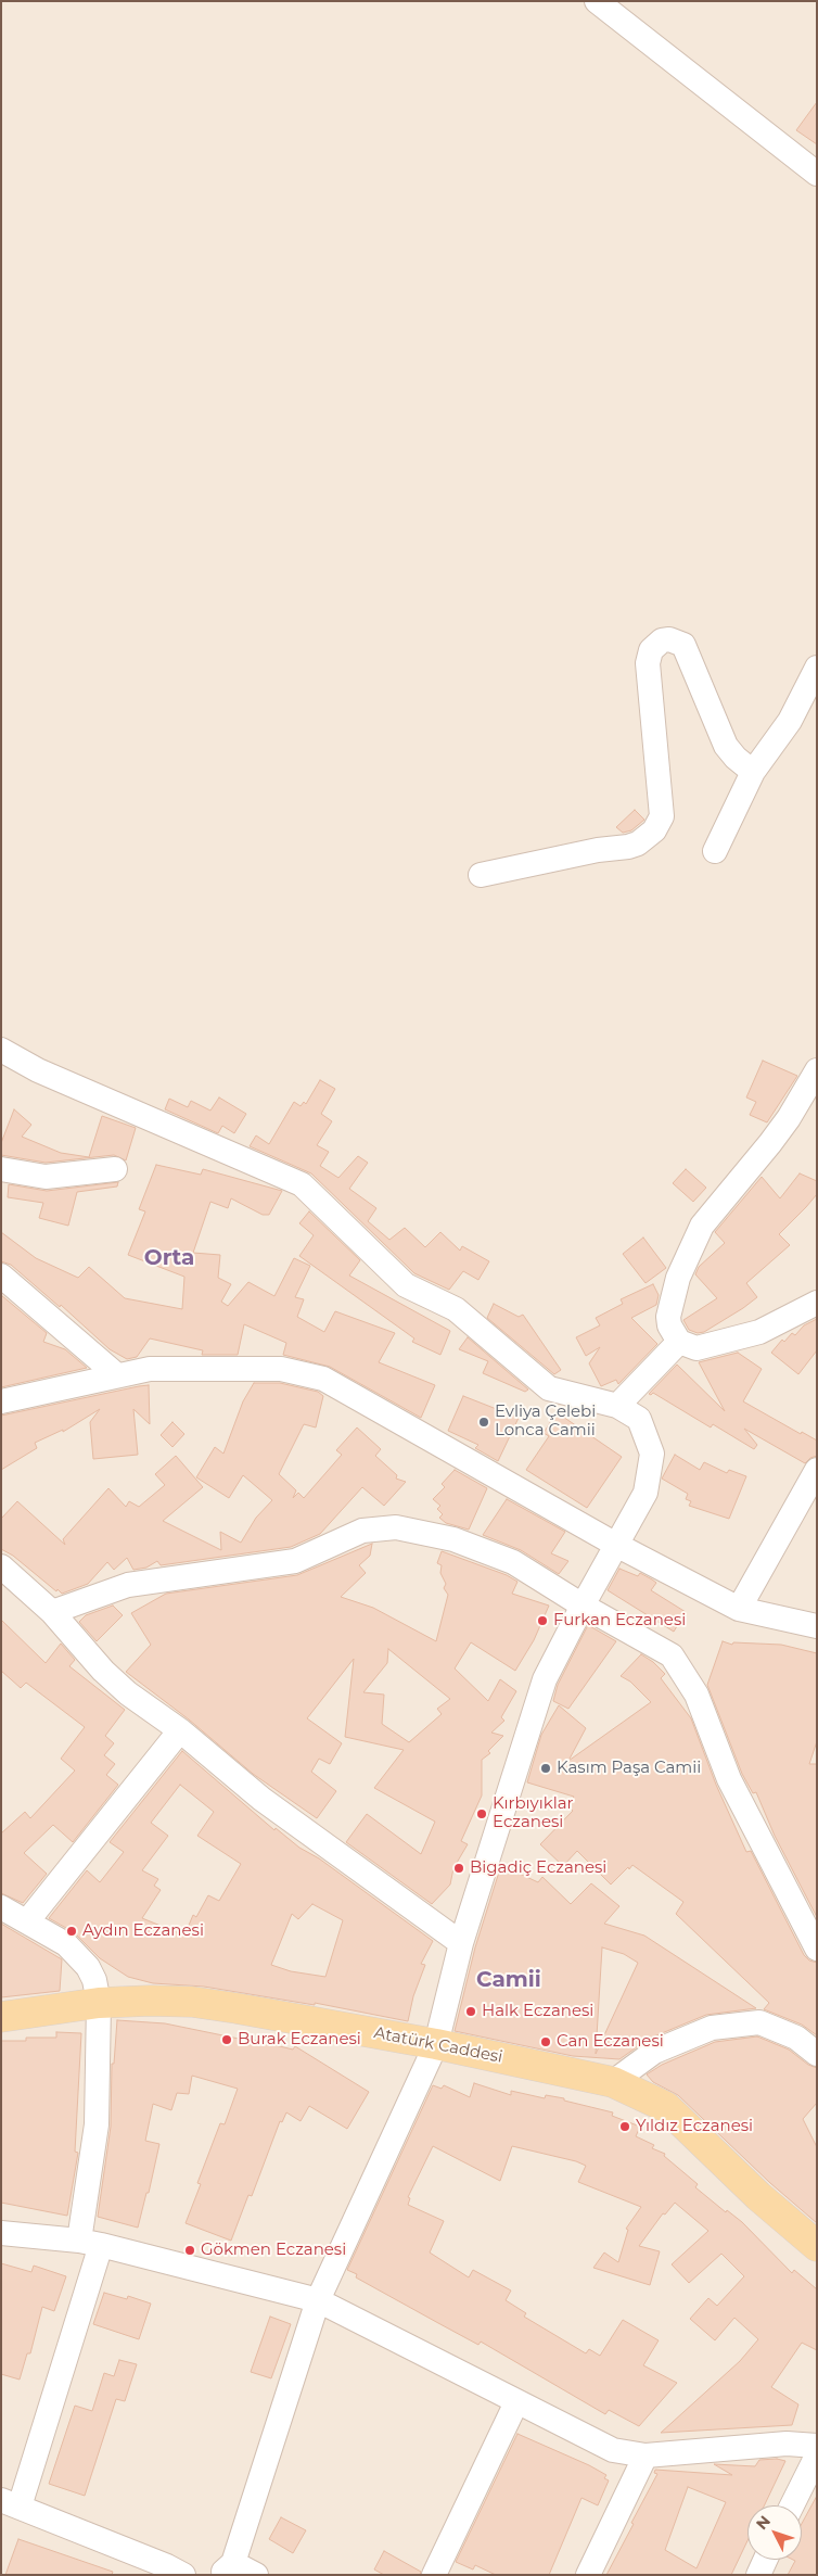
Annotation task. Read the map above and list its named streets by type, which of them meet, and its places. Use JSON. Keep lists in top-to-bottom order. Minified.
{"streets":{"main road":["Atatürk Caddesi"]},"districts":["Orta","Camii"],"places":["Evliya Çelebi Lonca Camii","Furkan Eczanesi","Kasım Paşa Camii","Kırbıyıklar Eczanesi","Bigadiç Eczanesi","Aydın Eczanesi","Halk Eczanesi","Burak Eczanesi","Can Eczanesi","Yıldız Eczanesi","Gökmen Eczanesi"],"north":"top left"}
